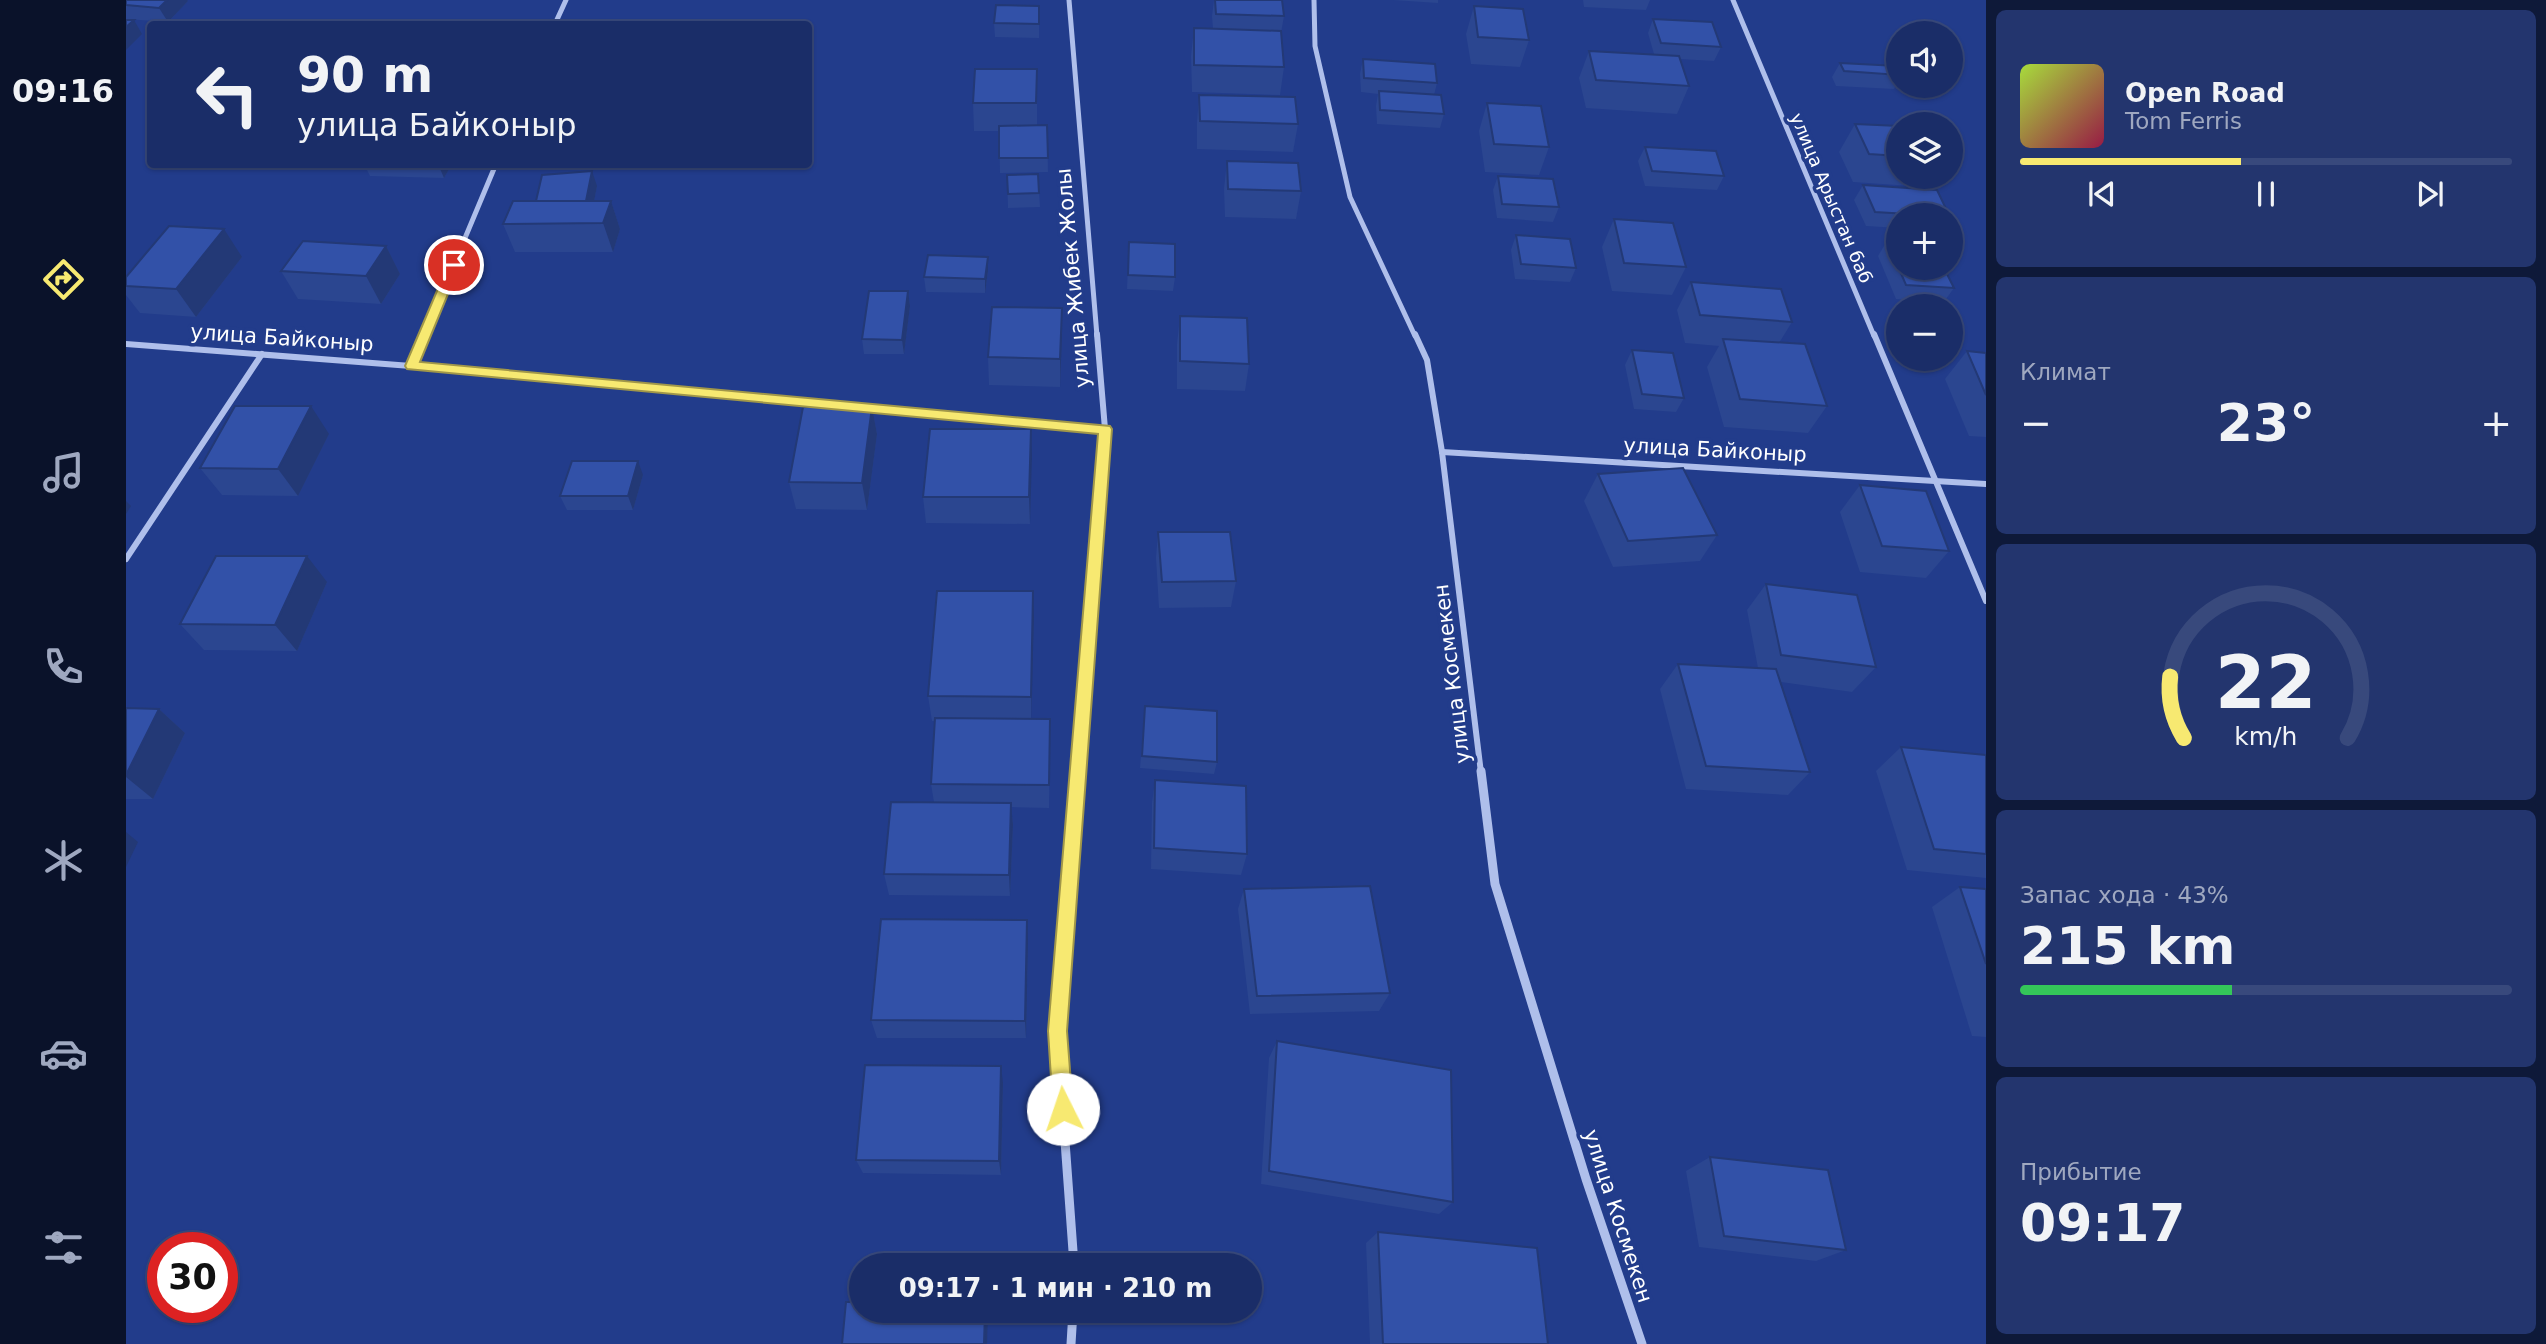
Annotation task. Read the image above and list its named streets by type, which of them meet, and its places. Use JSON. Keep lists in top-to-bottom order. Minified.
{"streets":{"street":["улица Арыстан баб","улица Жибек Жолы","улица Байконыр","улица Космекен"]},"crossings":[["улица Арыстан баб","улица Байконыр"],["улица Жибек Жолы","улица Байконыр"],["улица Байконыр","улица Космекен"]],"page":{"tabs":"09:16","map_buttons":["+","−"],"turn":["90 m","улица Байконыр"],"song":["Open Road","Tom Ferris"],"tile":["Климат",["Запас хода · 43%","215 km"],["Прибытие","09:17"]],"heat":["−","23°","+"],"limit":"30","trip":"09:17 · 1 мин · 210 m","gauge":["22","km/h"]}}
